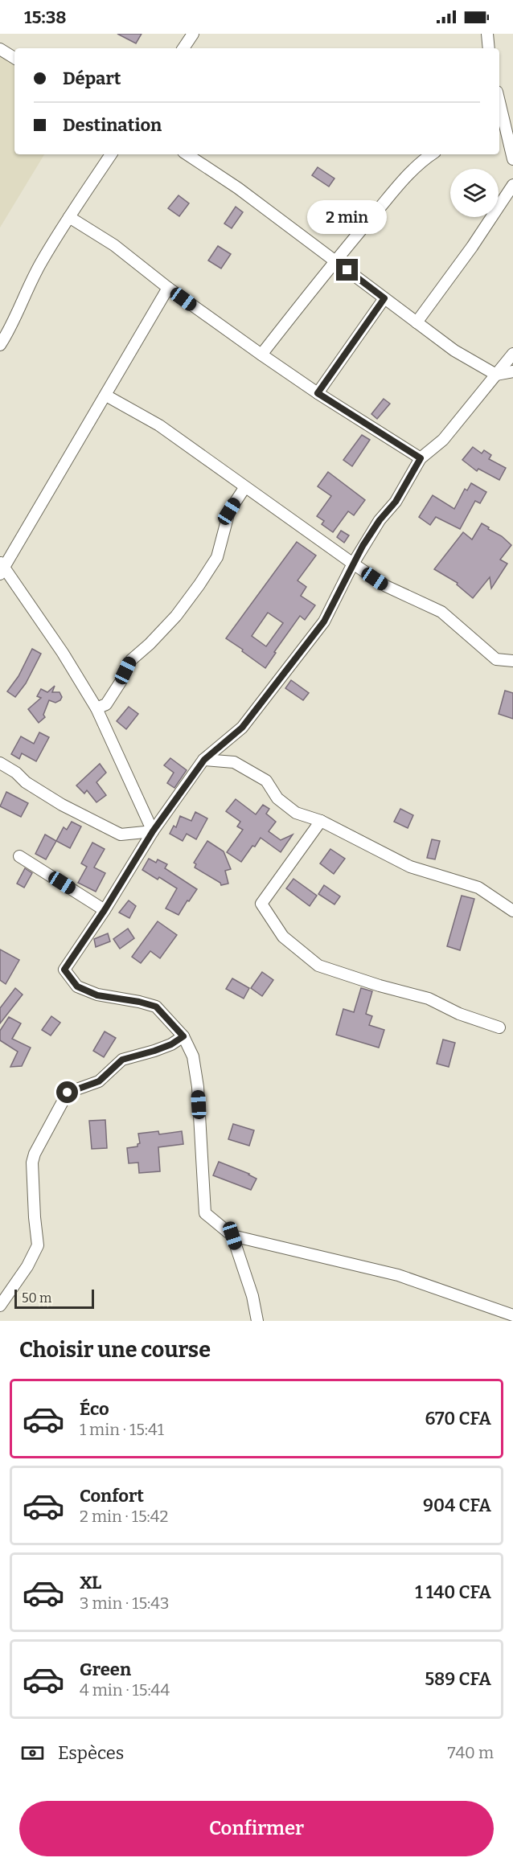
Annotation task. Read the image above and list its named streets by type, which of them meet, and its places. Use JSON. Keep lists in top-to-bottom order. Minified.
{"scale_bar":"50 m","page":{"status":"15:38","banner":["Départ","Destination"],"bubble":"2 min","scale":"50 m","heading":"Choisir une course","list":[{"name":"Éco","note":"1 min · 15:41","value":"670 CFA"},{"name":"Confort","note":"2 min · 15:42","value":"904 CFA"},{"name":"XL","note":"3 min · 15:43","value":"1 140 CFA"},{"name":"Green","note":"4 min · 15:44","value":"589 CFA"}],"pay":["Espèces","740 m"],"buttons":"Confirmer"}}
